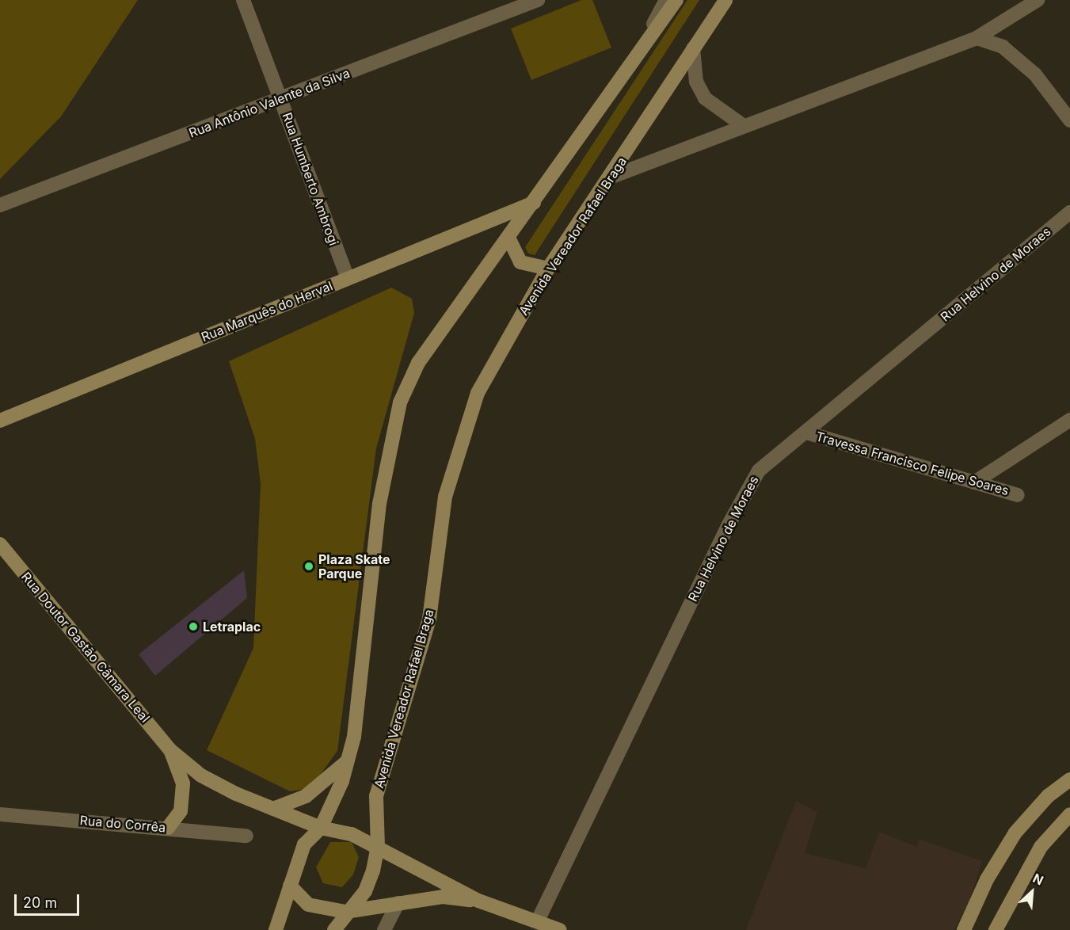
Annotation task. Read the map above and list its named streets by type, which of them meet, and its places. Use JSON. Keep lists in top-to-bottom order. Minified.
{"streets":{"main road":["Avenida Vereador Rafael Braga","Rua Marquês do Herval","Rua Doutor Gastão Câmara Leal"],"street":["Rua Antônio Valente da Silva","Rua Humberto Ambrogi","Rua Helvino de Moraes","Travessa Francisco Felipe Soares","Rua do Corrêa"]},"crossings":[["Rua Antônio Valente da Silva","Rua Humberto Ambrogi"],["Rua Humberto Ambrogi","Rua Marquês do Herval"],["Avenida Vereador Rafael Braga","Rua Doutor Gastão Câmara Leal"],["Rua Helvino de Moraes","Travessa Francisco Felipe Soares"],["Rua Doutor Gastão Câmara Leal","Rua do Corrêa"]],"places":["Plaza Skate Parque","Letraplac"],"scale_bar":"20 m","north":"top right"}
